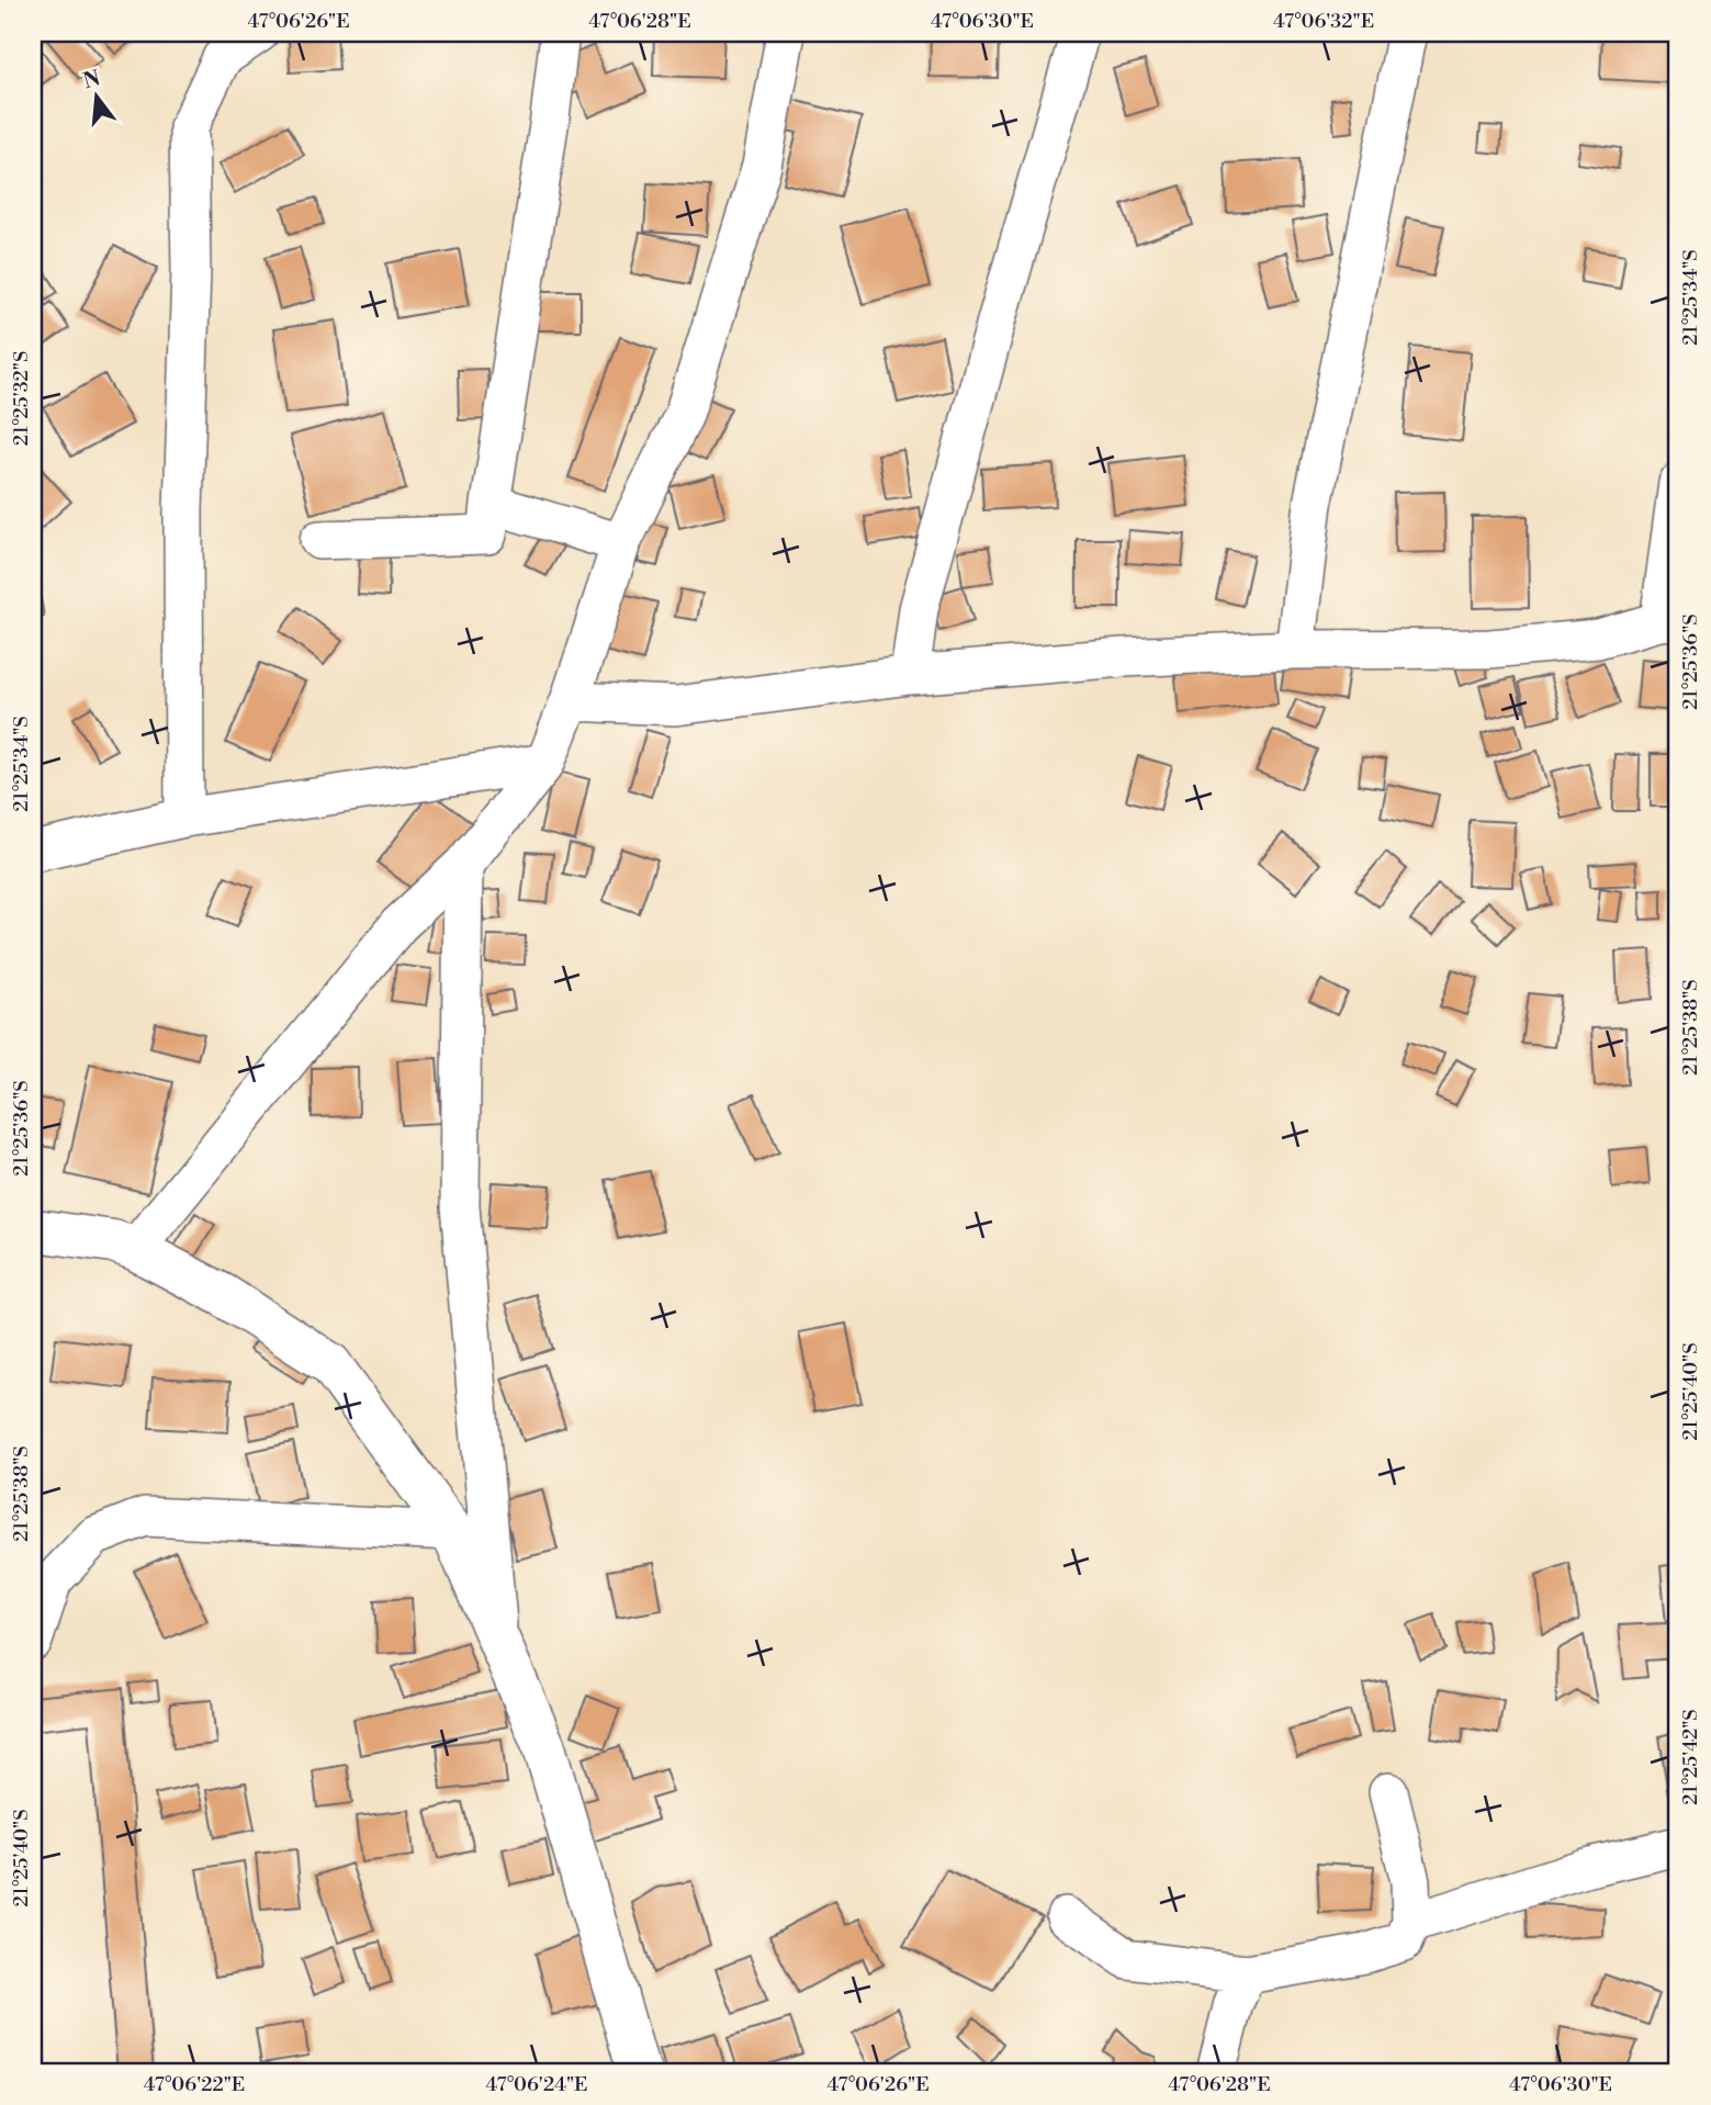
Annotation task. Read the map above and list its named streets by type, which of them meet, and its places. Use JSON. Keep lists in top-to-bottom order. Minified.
{"north":"top","coordinates":["47°06'26\"E","47°06'28\"E","47°06'30\"E","47°06'32\"E","21°25'34\"S","21°25'32\"S","21°25'36\"S","21°25'38\"S","21°25'40\"S","21°25'42\"S","47°06'22\"E","47°06'24\"E"]}
